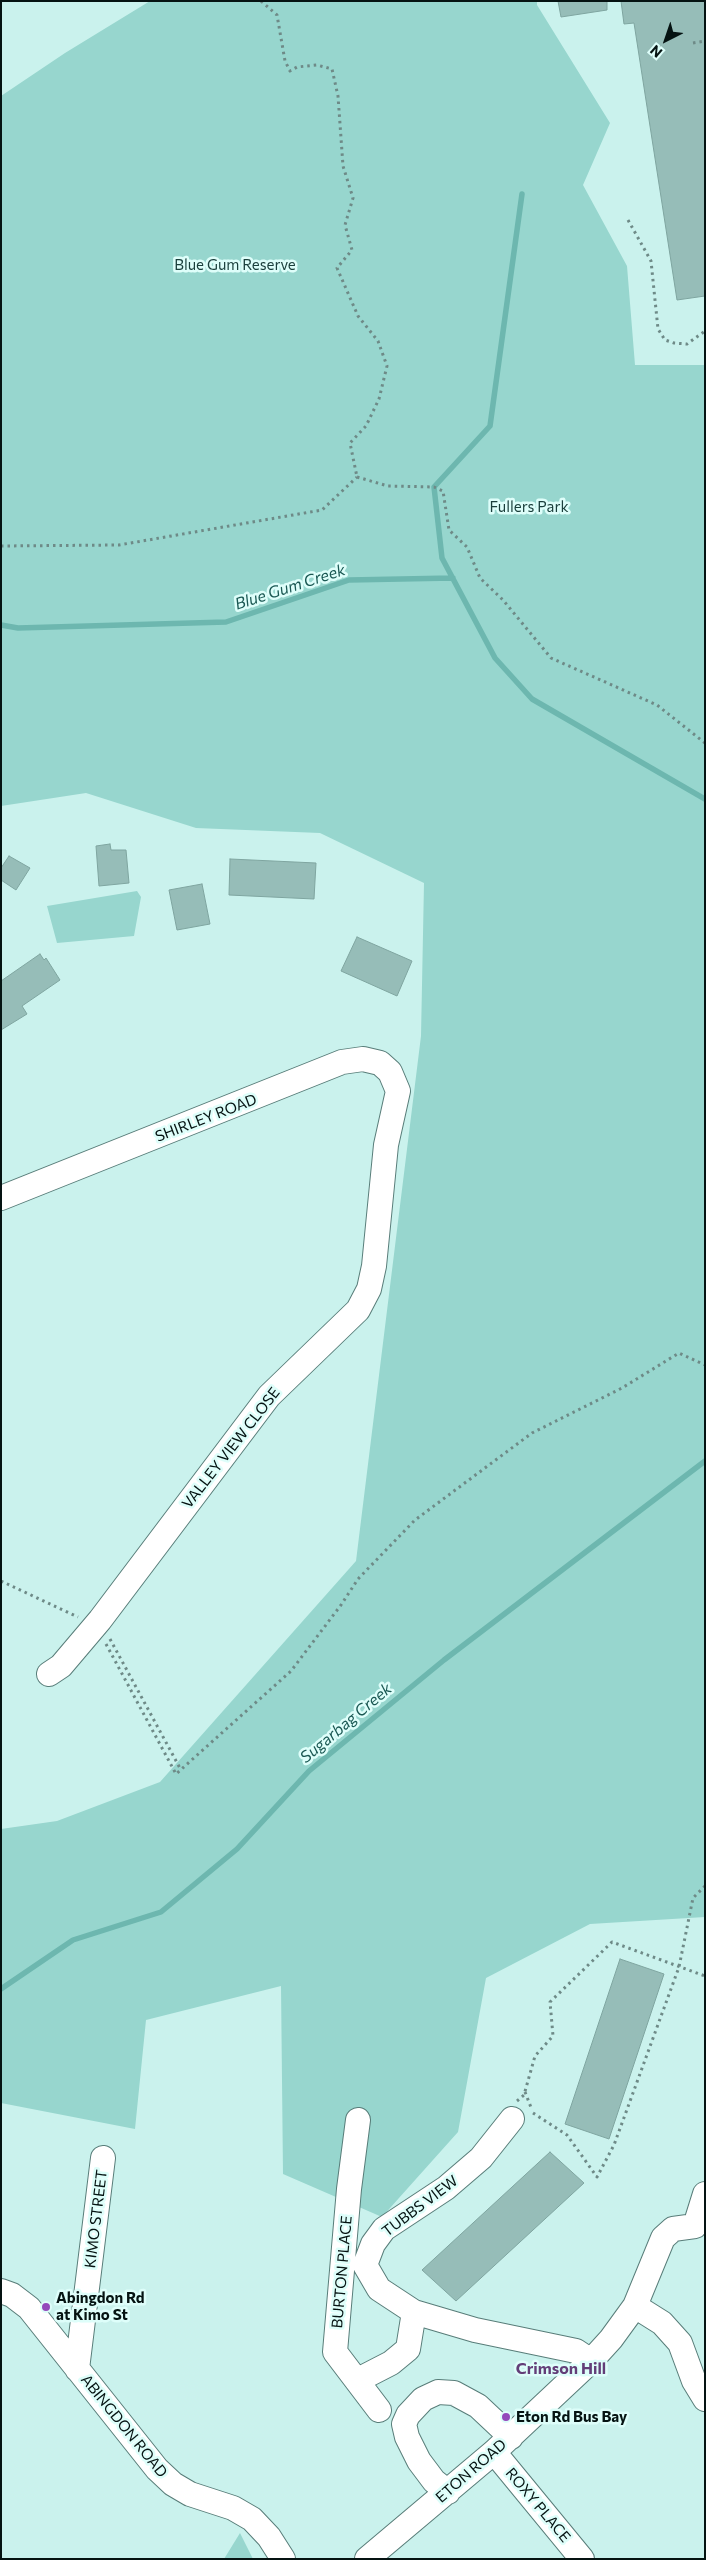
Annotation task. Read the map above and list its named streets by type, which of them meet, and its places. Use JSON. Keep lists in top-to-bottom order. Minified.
{"streets":{"street":["SHIRLEY ROAD","VALLEY VIEW CLOSE","TUBBS VIEW","KIMO STREET","BURTON PLACE","ABINGDON ROAD","ETON ROAD","ROXY PLACE"]},"crossings":[["SHIRLEY ROAD","VALLEY VIEW CLOSE"],["TUBBS VIEW","ETON ROAD"],["KIMO STREET","ABINGDON ROAD"],["ETON ROAD","ROXY PLACE"]],"districts":["Crimson Hill"],"water":["Blue Gum Creek","Sugarbag Creek"],"parks":["Blue Gum Reserve","Fullers Park"],"places":["Abingdon Rd at Kimo St","Eton Rd Bus Bay"],"north":"bottom left"}
